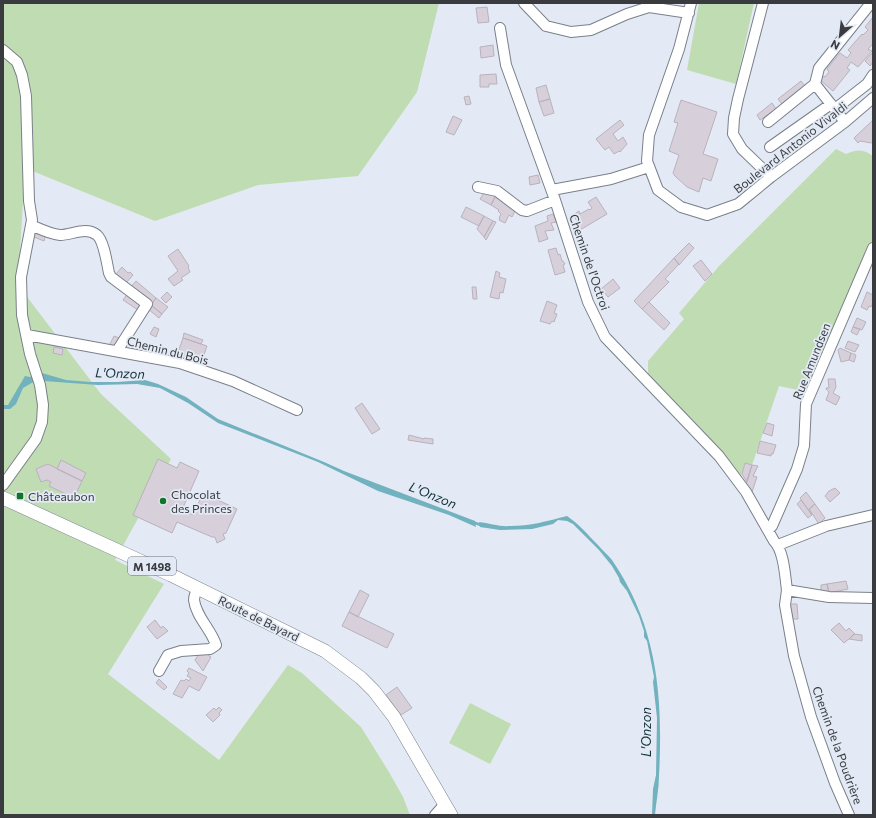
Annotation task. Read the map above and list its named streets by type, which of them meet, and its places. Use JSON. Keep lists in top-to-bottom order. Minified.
{"streets":{"main road":["M 1498","Route de Bayard"],"street":["Boulevard Antonio Vivaldi","Chemin de l'Octroi","Chemin du Bois","Rue Amundsen","Chemin de la Poudrière"]},"crossings":[["Chemin de l'Octroi","Rue Amundsen"],["Chemin de l'Octroi","Chemin de la Poudrière"]],"water":["L'Onzon"],"places":{"transit":["Châteaubon"],"other":["Chocolat des Princes"]},"north":"bottom left"}
